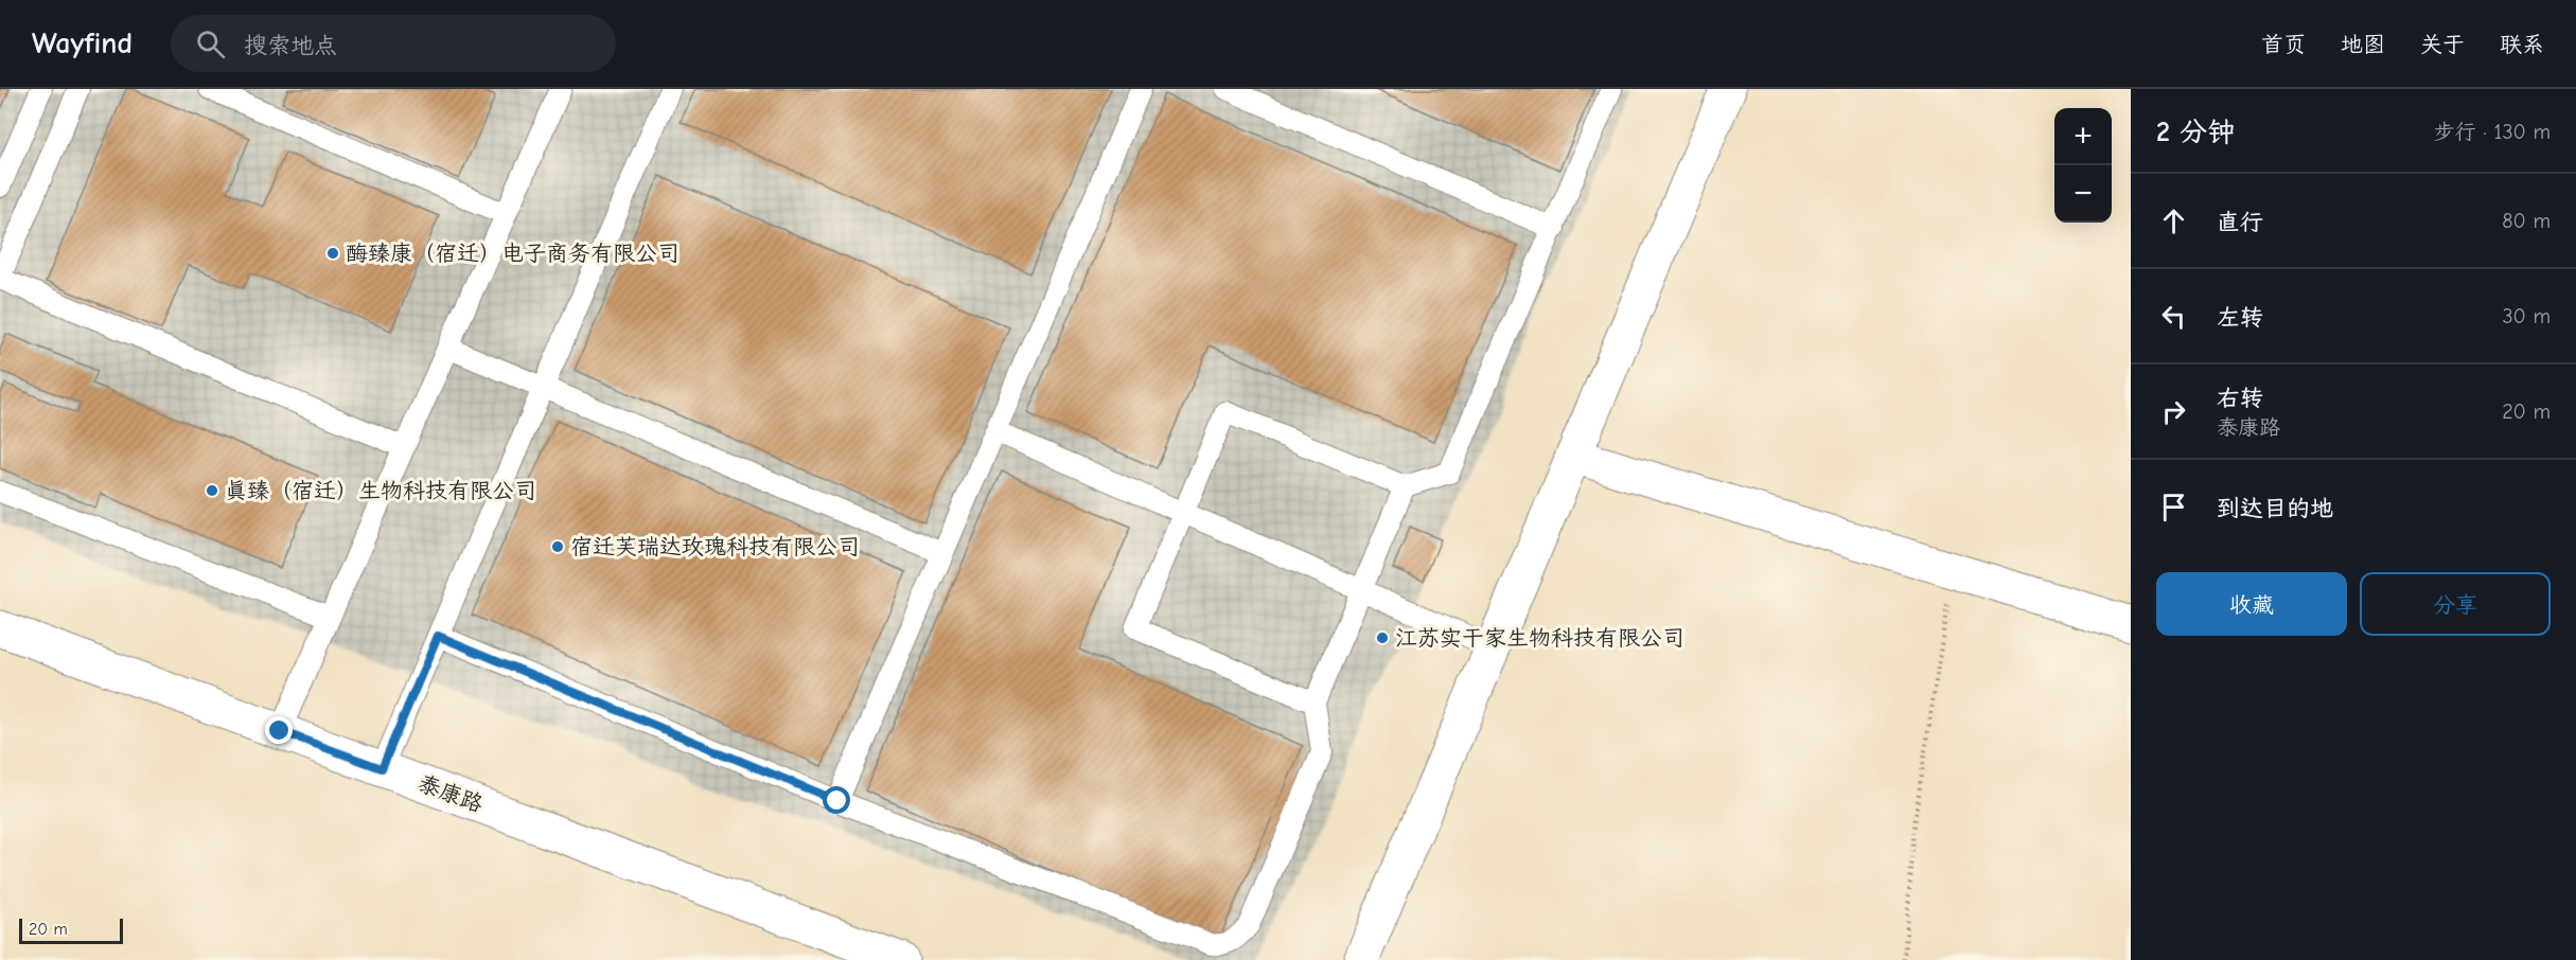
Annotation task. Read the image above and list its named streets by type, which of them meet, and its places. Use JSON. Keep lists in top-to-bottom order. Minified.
{"streets":{"street":["泰康路"]},"places":["酶臻康（宿迁）电子商务有限公司","真臻（宿迁）生物科技有限公司","宿迁芙瑞达玫瑰科技有限公司","江苏实干家生物科技有限公司"],"scale_bar":"20 m","page":{"header":"Wayfind","search":"搜索地点","nav":["首页","地图","关于","联系"],"heading":["2 分钟","步行 · 130 m"],"map_buttons":["+","−"],"list":[["直行","80 m"],["左转","30 m"],["右转","泰康路","20 m"],"到达目的地"],"buttons":["收藏","分享"],"scale":"20 m"}}
